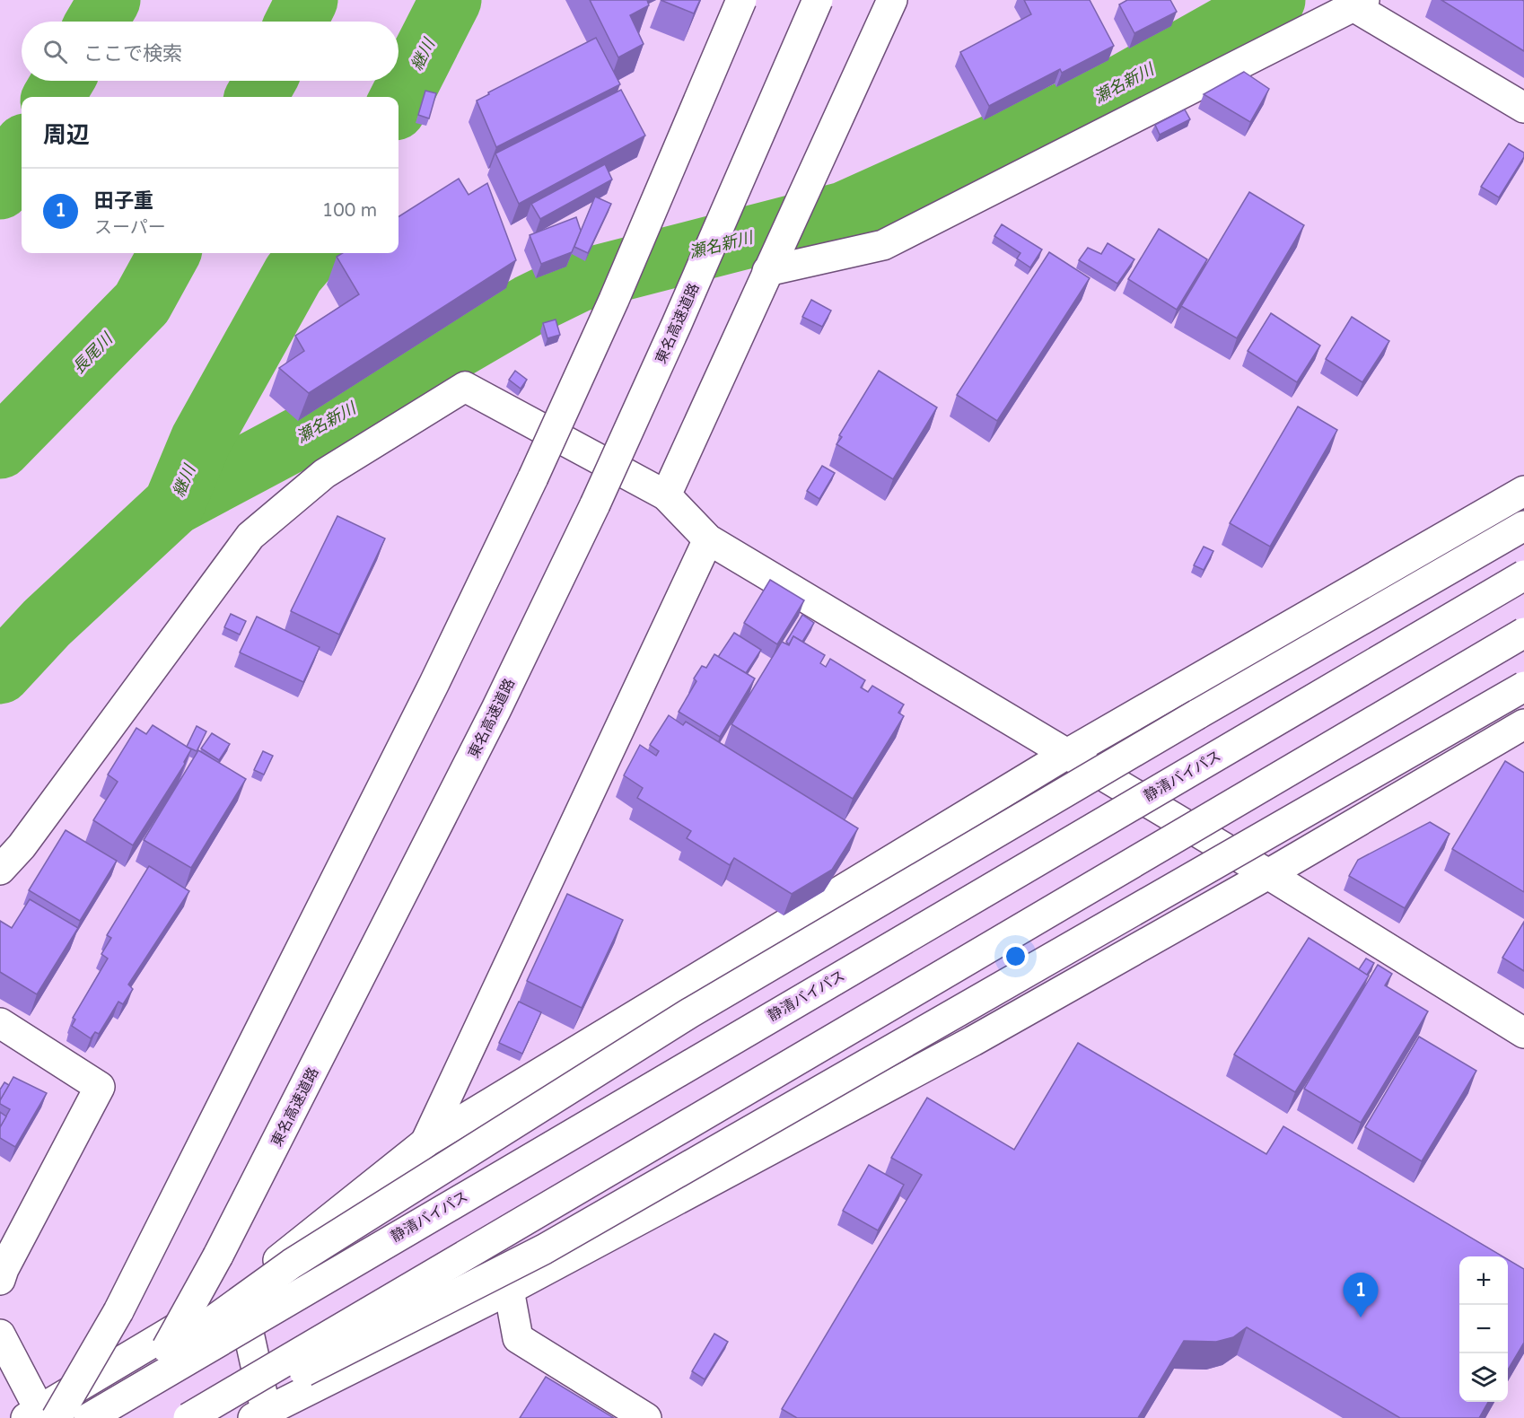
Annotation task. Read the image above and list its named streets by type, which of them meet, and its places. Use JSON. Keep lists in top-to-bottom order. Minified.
{"streets":{"main road":["東名高速道路","静清バイパス"]},"water":["継川","瀬名新川","長尾川"],"page":{"search":"ここで検索","heading":"周辺","list":[{"mark":"1","name":"田子重","note":"スーパー","value":"100 m"}],"map_buttons":["+","−"],"pins":"1"}}
